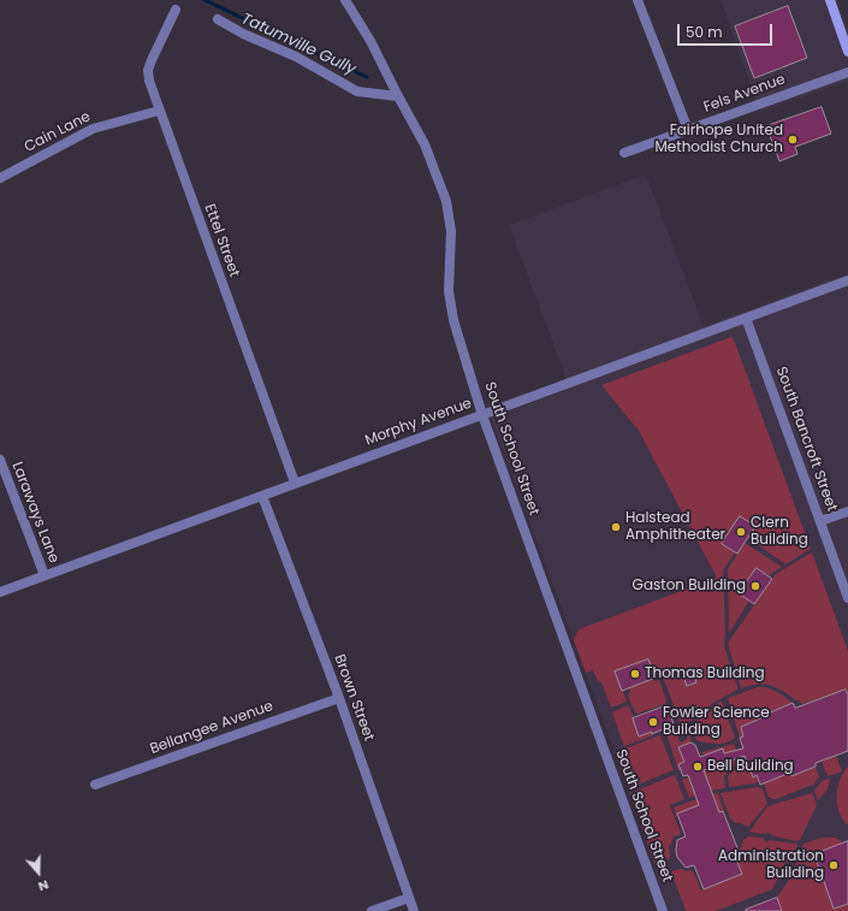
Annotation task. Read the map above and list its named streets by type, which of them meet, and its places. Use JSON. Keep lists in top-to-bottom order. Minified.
{"streets":{"street":["Fels Avenue","Cain Lane","Ettel Street","Morphy Avenue","South Bancroft Street","South School Street","Laraways Lane","Brown Street","Bellangee Avenue"]},"crossings":[["Cain Lane","Ettel Street"],["Ettel Street","Morphy Avenue"],["Morphy Avenue","South Bancroft Street"],["Morphy Avenue","South School Street"],["Morphy Avenue","Laraways Lane"],["Morphy Avenue","Brown Street"],["Brown Street","Bellangee Avenue"]],"water":["Tatumville Gully"],"places":["Fairhope United Methodist Church","Halstead Amphitheater","Clern Building","Gaston Building","Thomas Building","Fowler Science Building","Bell Building","Administration Building"],"scale_bar":"50 m","north":"bottom"}
